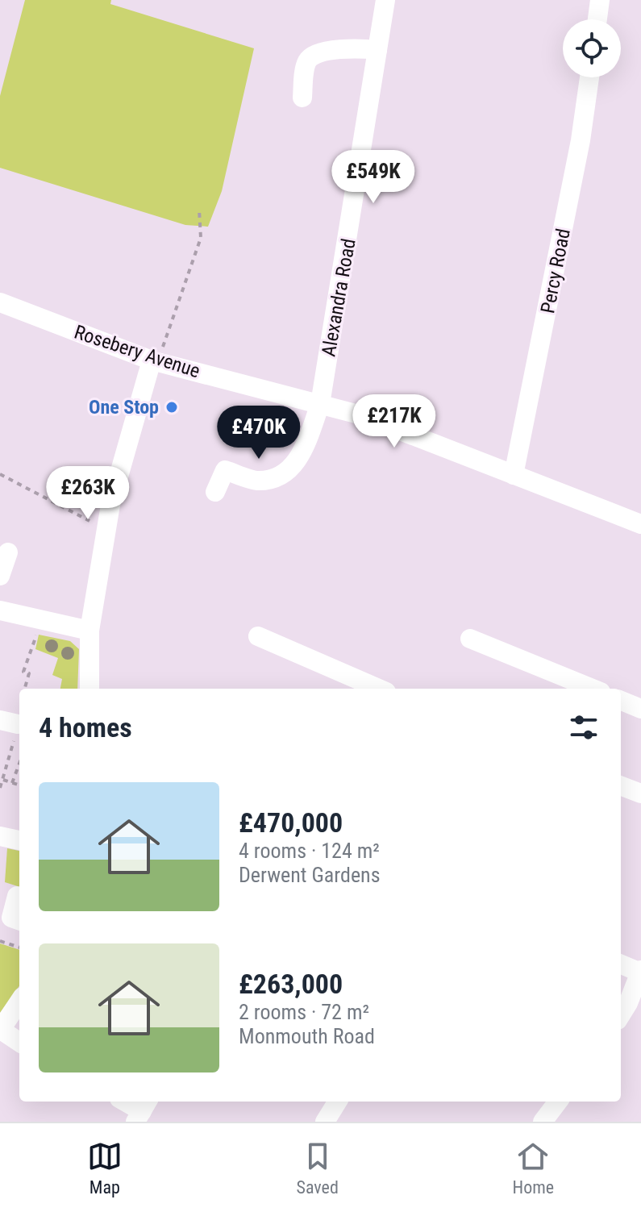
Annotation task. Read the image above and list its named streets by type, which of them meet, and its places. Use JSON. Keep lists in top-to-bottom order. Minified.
{"streets":{"street":["Percy Road","Alexandra Road","Rosebery Avenue"]},"crossings":[["Percy Road","Rosebery Avenue"],["Alexandra Road","Rosebery Avenue"]],"places":["One Stop"],"page":{"price":["£549K","£217K","£470K","£263K"],"heading":"4 homes","list":[{"name":"£470,000","note":"4 rooms · 124 m² · Derwent Gardens"},{"name":"£263,000","note":"2 rooms · 72 m² · Monmouth Road"}],"tabs":["Map","Saved","Home"]}}
